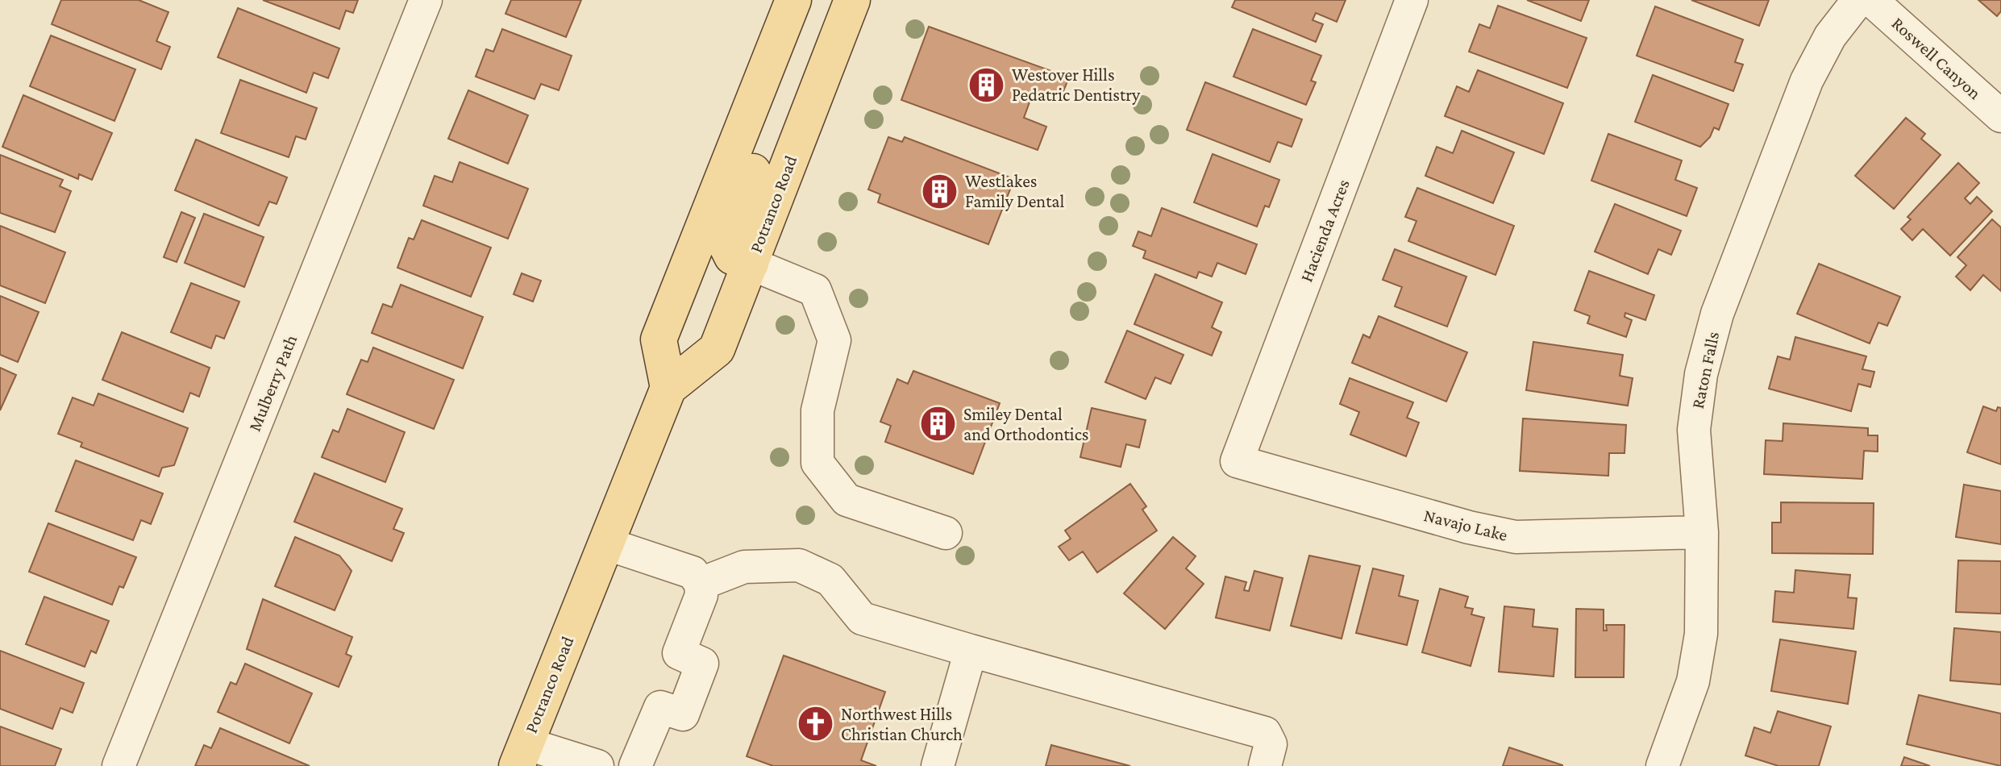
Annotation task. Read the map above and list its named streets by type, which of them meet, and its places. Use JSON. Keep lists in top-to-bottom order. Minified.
{"streets":{"main road":["Potranco Road"],"street":["Roswell Canyon","Hacienda Acres","Raton Falls","Mulberry Path","Navajo Lake"]},"crossings":[["Hacienda Acres","Navajo Lake"],["Raton Falls","Navajo Lake"]],"places":{"building":["Westover Hills Pedatric Dentistry","Westlakes Family Dental","Smiley Dental and Orthodontics"],"church":["Northwest Hills Christian Church"]}}
